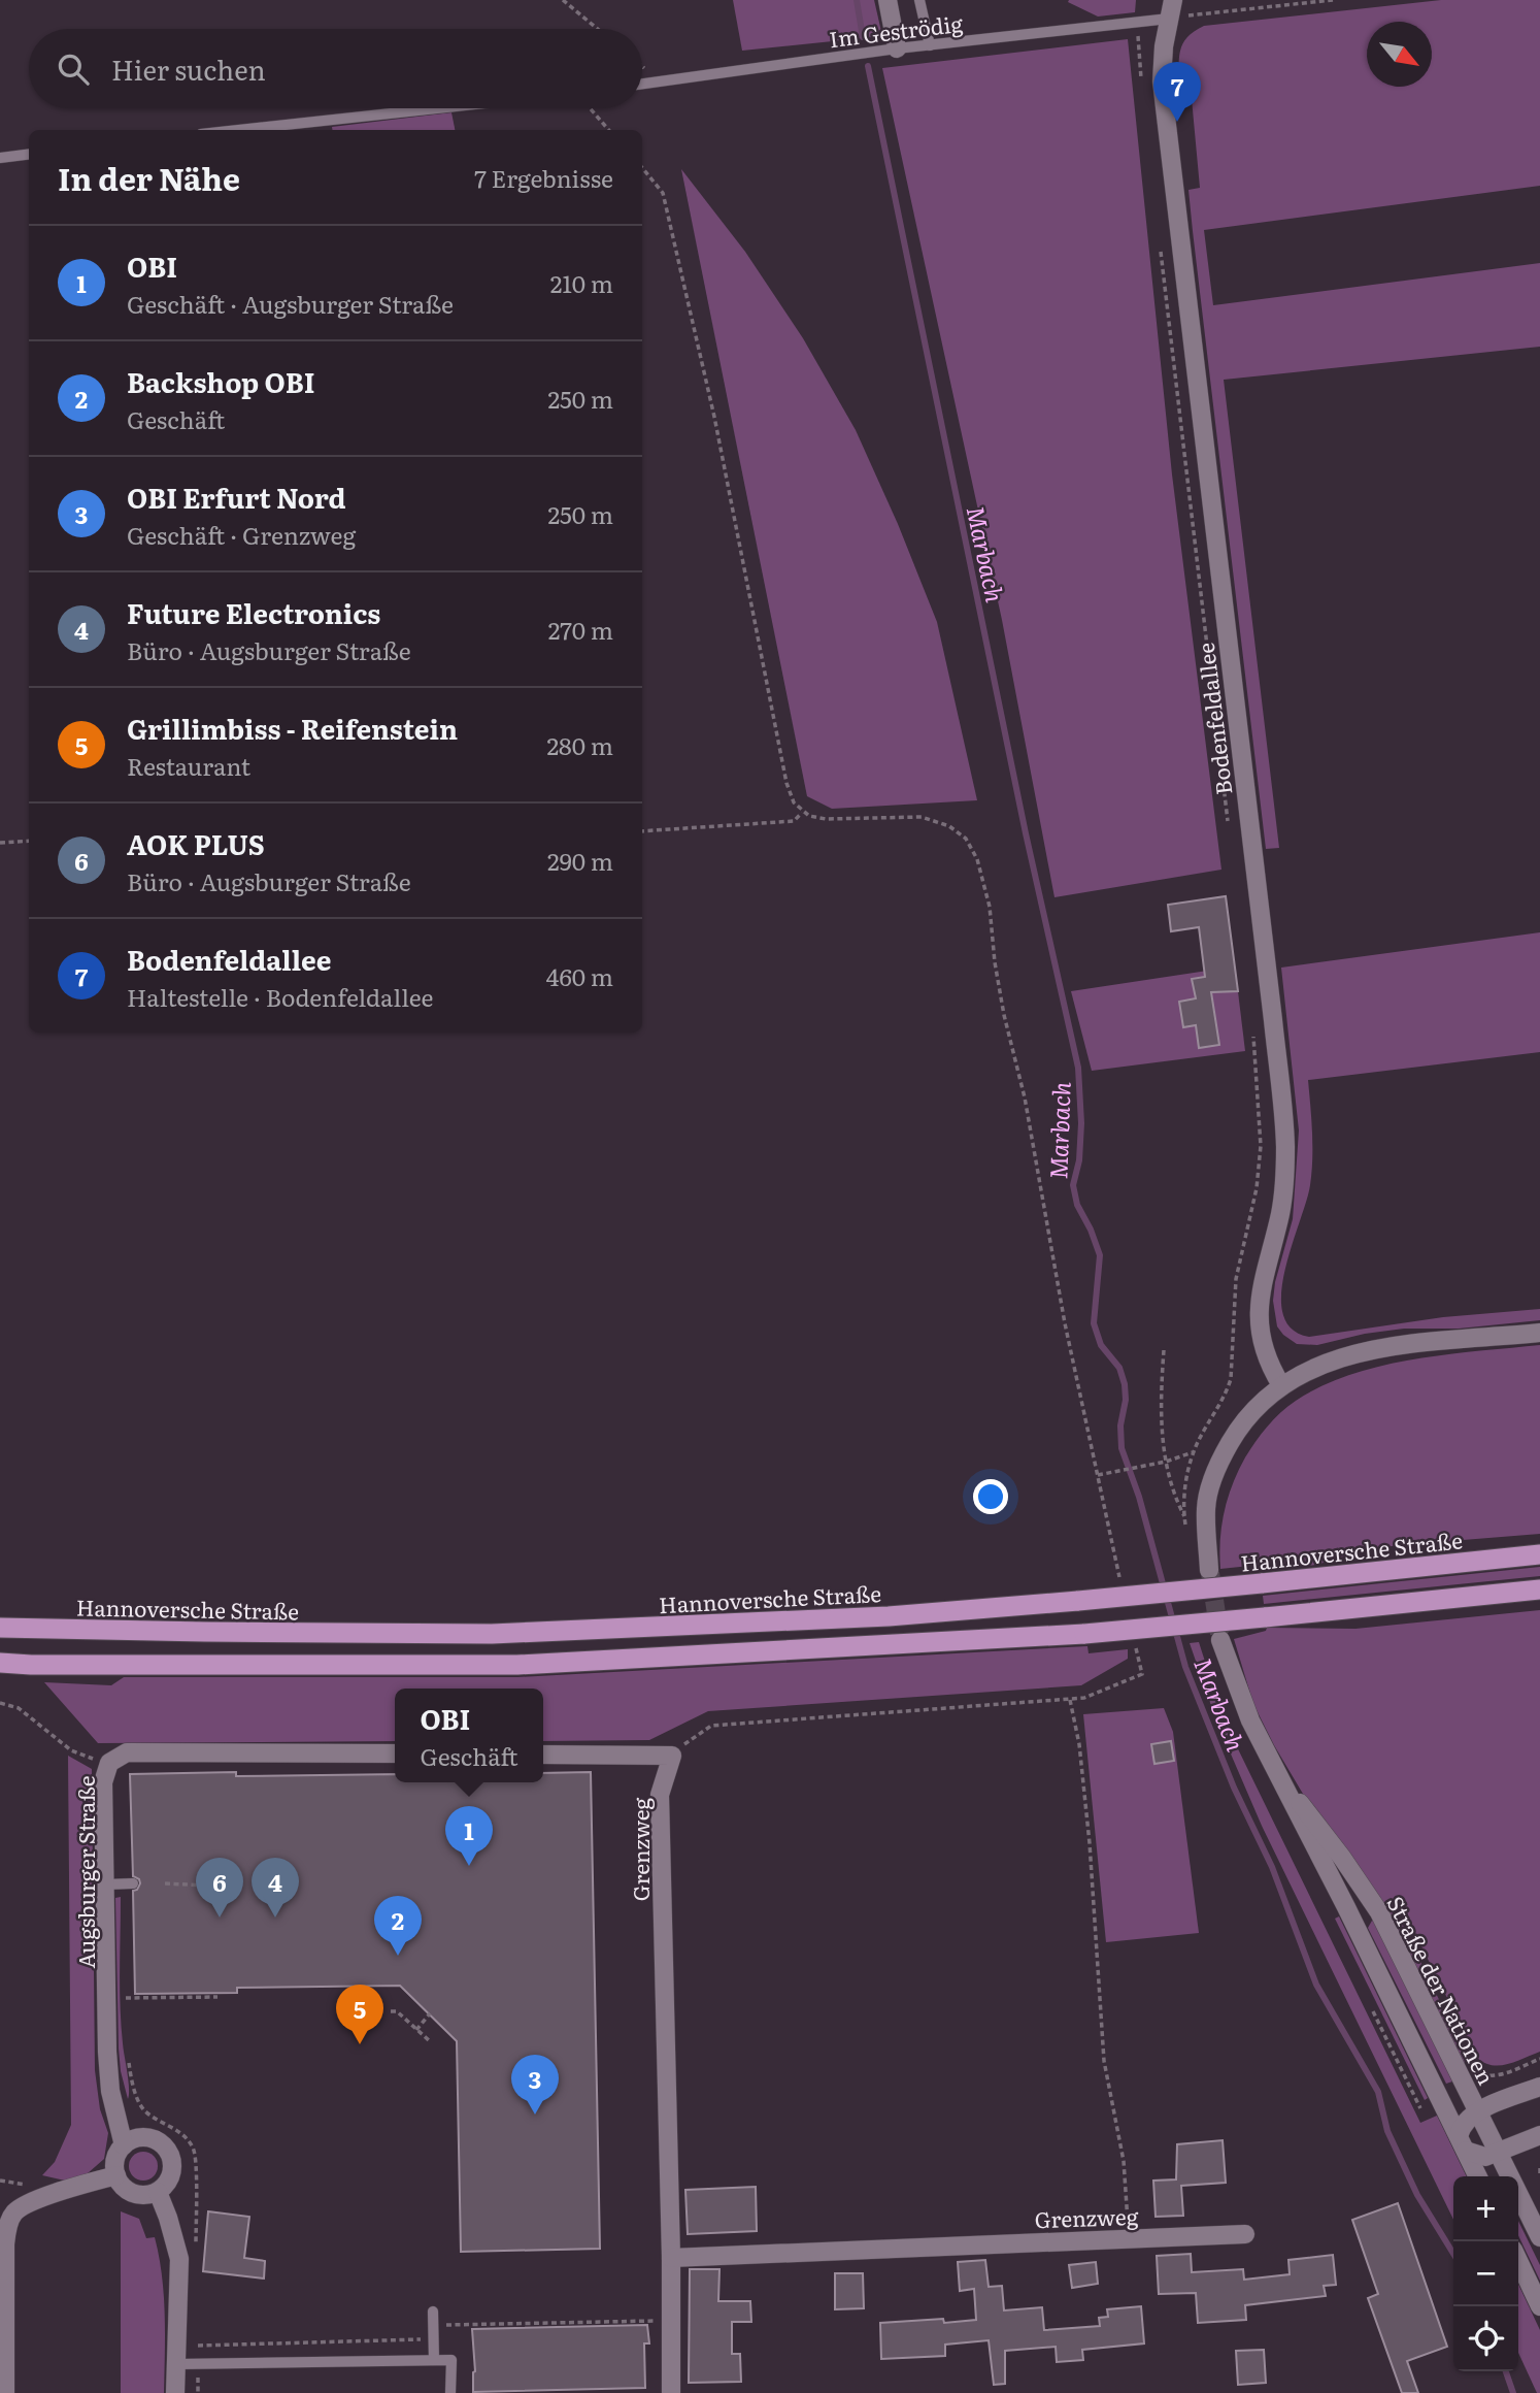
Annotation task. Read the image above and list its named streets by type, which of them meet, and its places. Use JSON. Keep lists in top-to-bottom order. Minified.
{"streets":{"highway":["Hannoversche Straße"],"street":["Bodenfeldallee","Grenzweg","Augsburger Straße","Straße der Nationen"],"lane":["Im Geströdig"]},"crossings":[["Im Geströdig","Bodenfeldallee"]],"water":["Marbach"],"north":"bottom right","page":{"search":"Hier suchen","pins":["7","1","4","6","2","5","3"],"heading":["In der Nähe","7 Ergebnisse"],"list":[{"mark":"1","name":"OBI","note":"Geschäft · Augsburger Straße","value":"210 m"},{"mark":"2","name":"Backshop OBI","note":"Geschäft","value":"250 m"},{"mark":"3","name":"OBI Erfurt Nord","note":"Geschäft · Grenzweg","value":"250 m"},{"mark":"4","name":"Future Electronics","note":"Büro · Augsburger Straße","value":"270 m"},{"mark":"5","name":"Grillimbiss - Reifenstein","note":"Restaurant","value":"280 m"},{"mark":"6","name":"AOK PLUS","note":"Büro · Augsburger Straße","value":"290 m"},{"mark":"7","name":"Bodenfeldallee","note":"Haltestelle · Bodenfeldallee","value":"460 m"}],"popup":["OBI","Geschäft"],"map_buttons":["+","−"]}}
